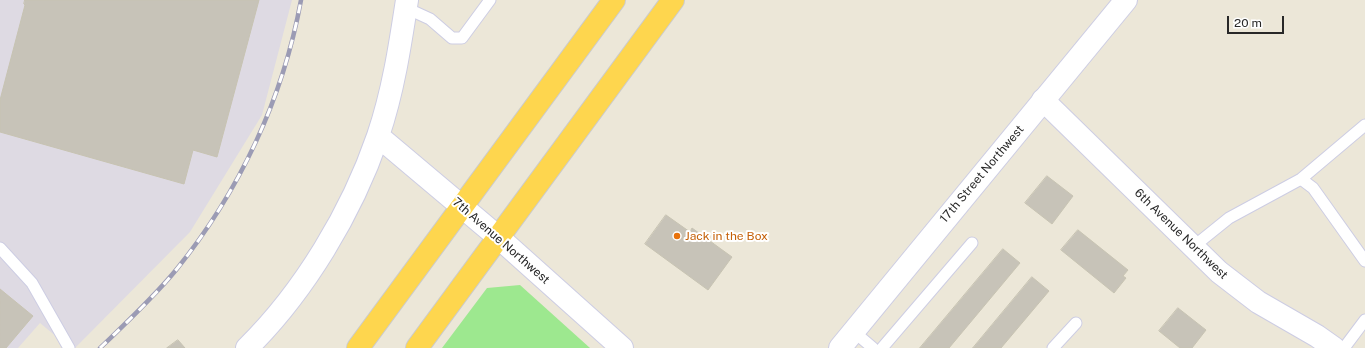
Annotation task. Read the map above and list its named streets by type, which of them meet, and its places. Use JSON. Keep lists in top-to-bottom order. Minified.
{"streets":{"street":["17th Street Northwest","6th Avenue Northwest","7th Avenue Northwest"]},"crossings":[["17th Street Northwest","6th Avenue Northwest"]],"places":["Jack in the Box"],"scale_bar":"20 m"}
